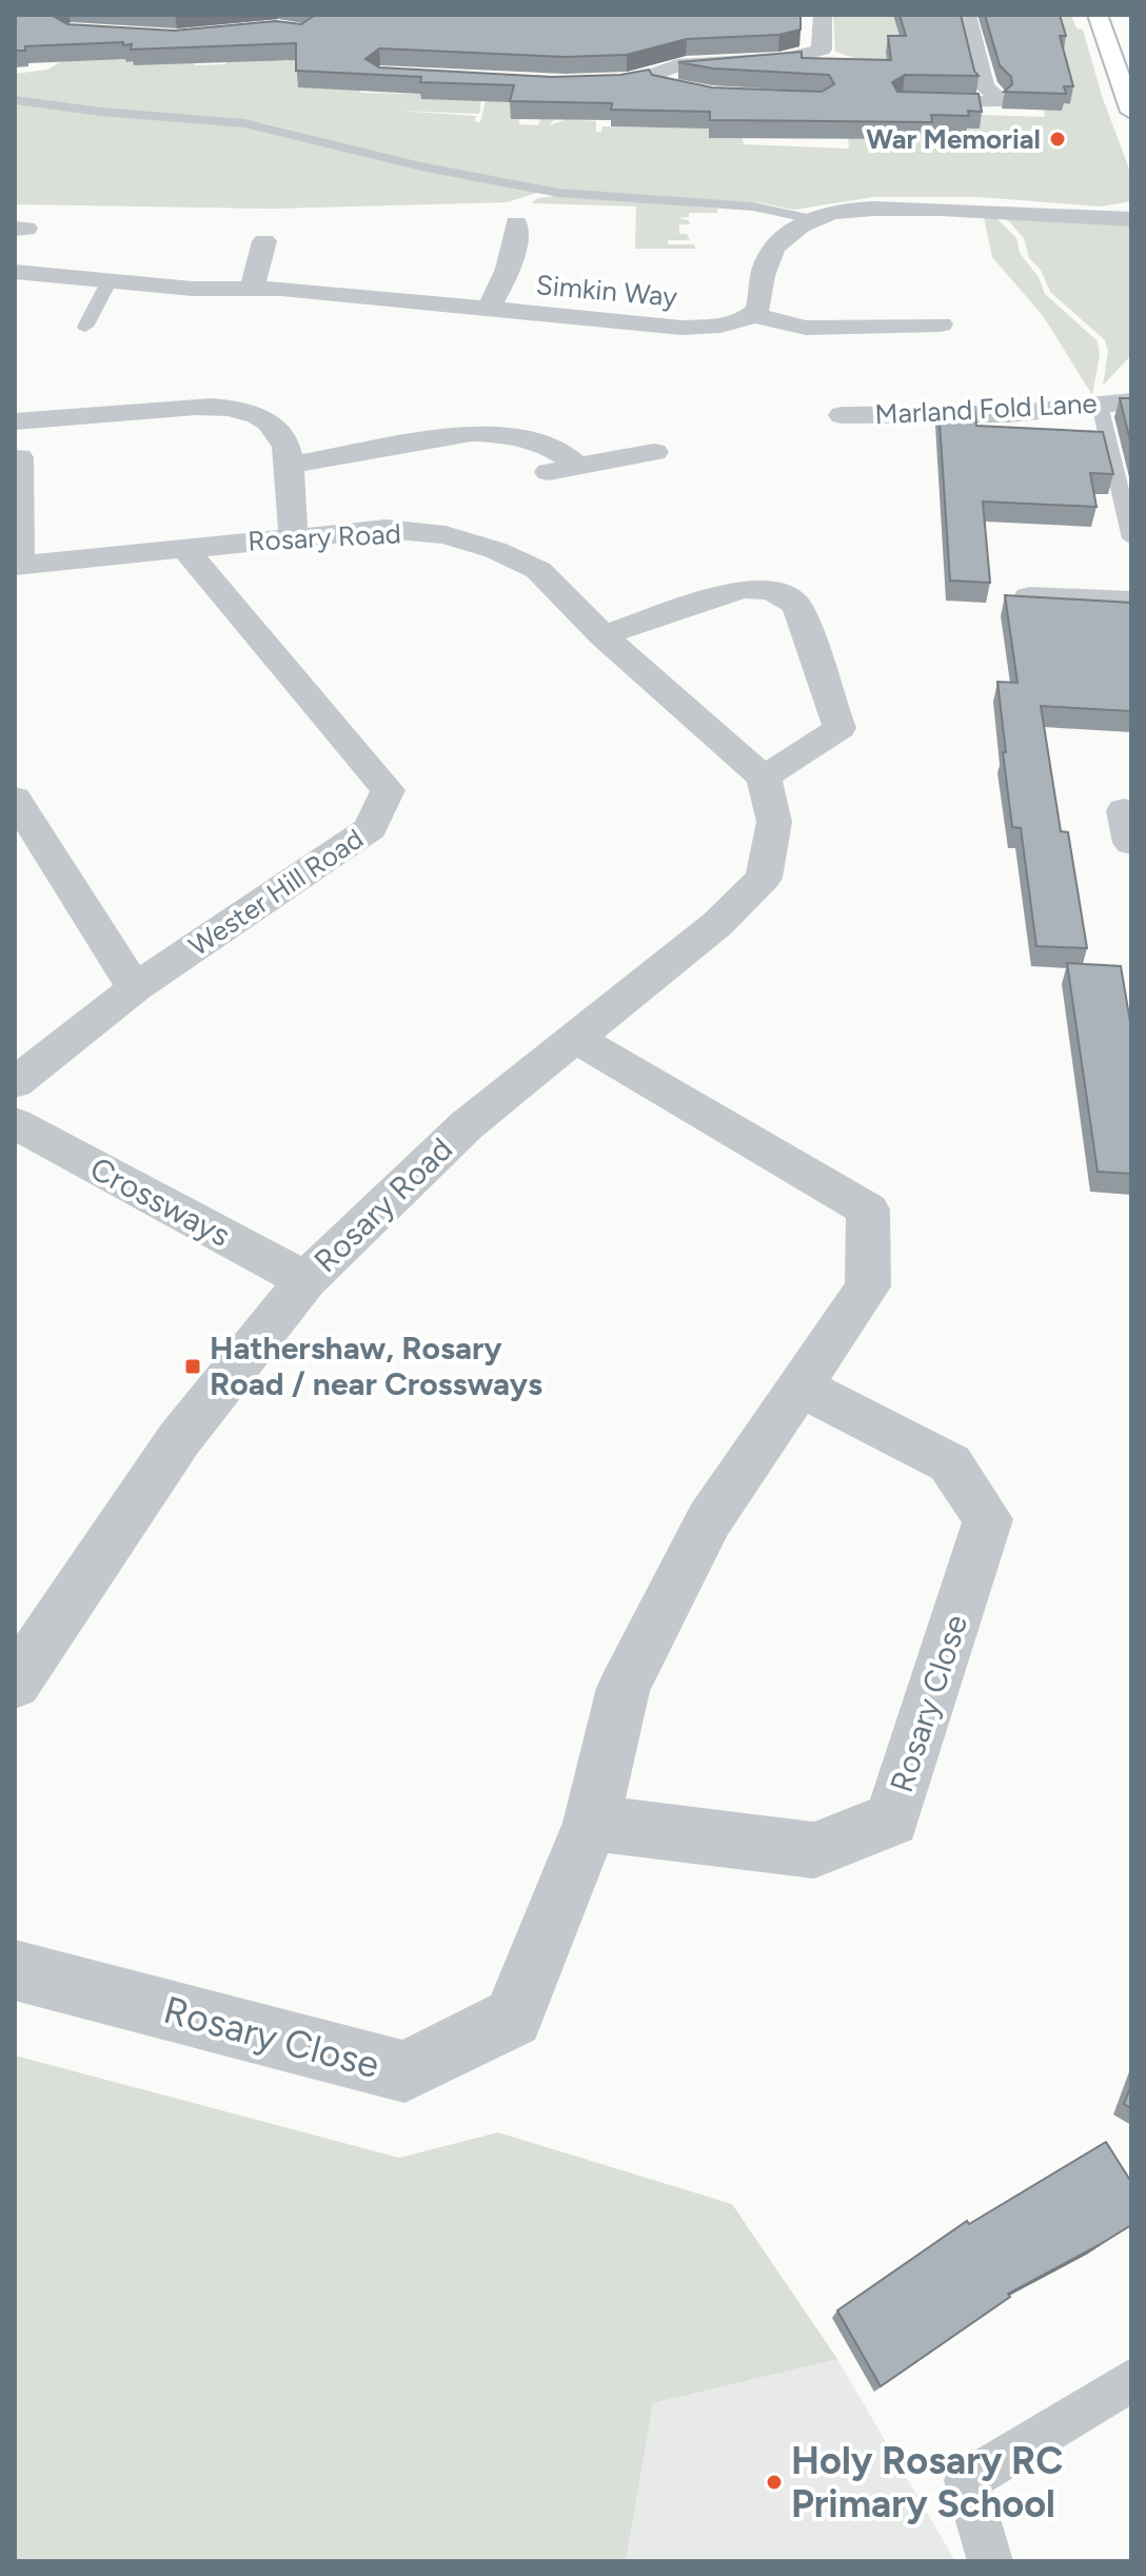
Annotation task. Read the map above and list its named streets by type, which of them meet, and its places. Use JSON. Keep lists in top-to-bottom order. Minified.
{"streets":{"street":["Simkin Way","Marland Fold Lane","Rosary Road","Wester Hill Road","Crossways","Rosary Close"]},"crossings":[["Rosary Road","Wester Hill Road"],["Rosary Road","Crossways"],["Rosary Road","Rosary Close"]],"places":{"other":["War Memorial","Holy Rosary RC Primary School"],"transit":["Hathershaw, Rosary Road / near Crossways"]}}
